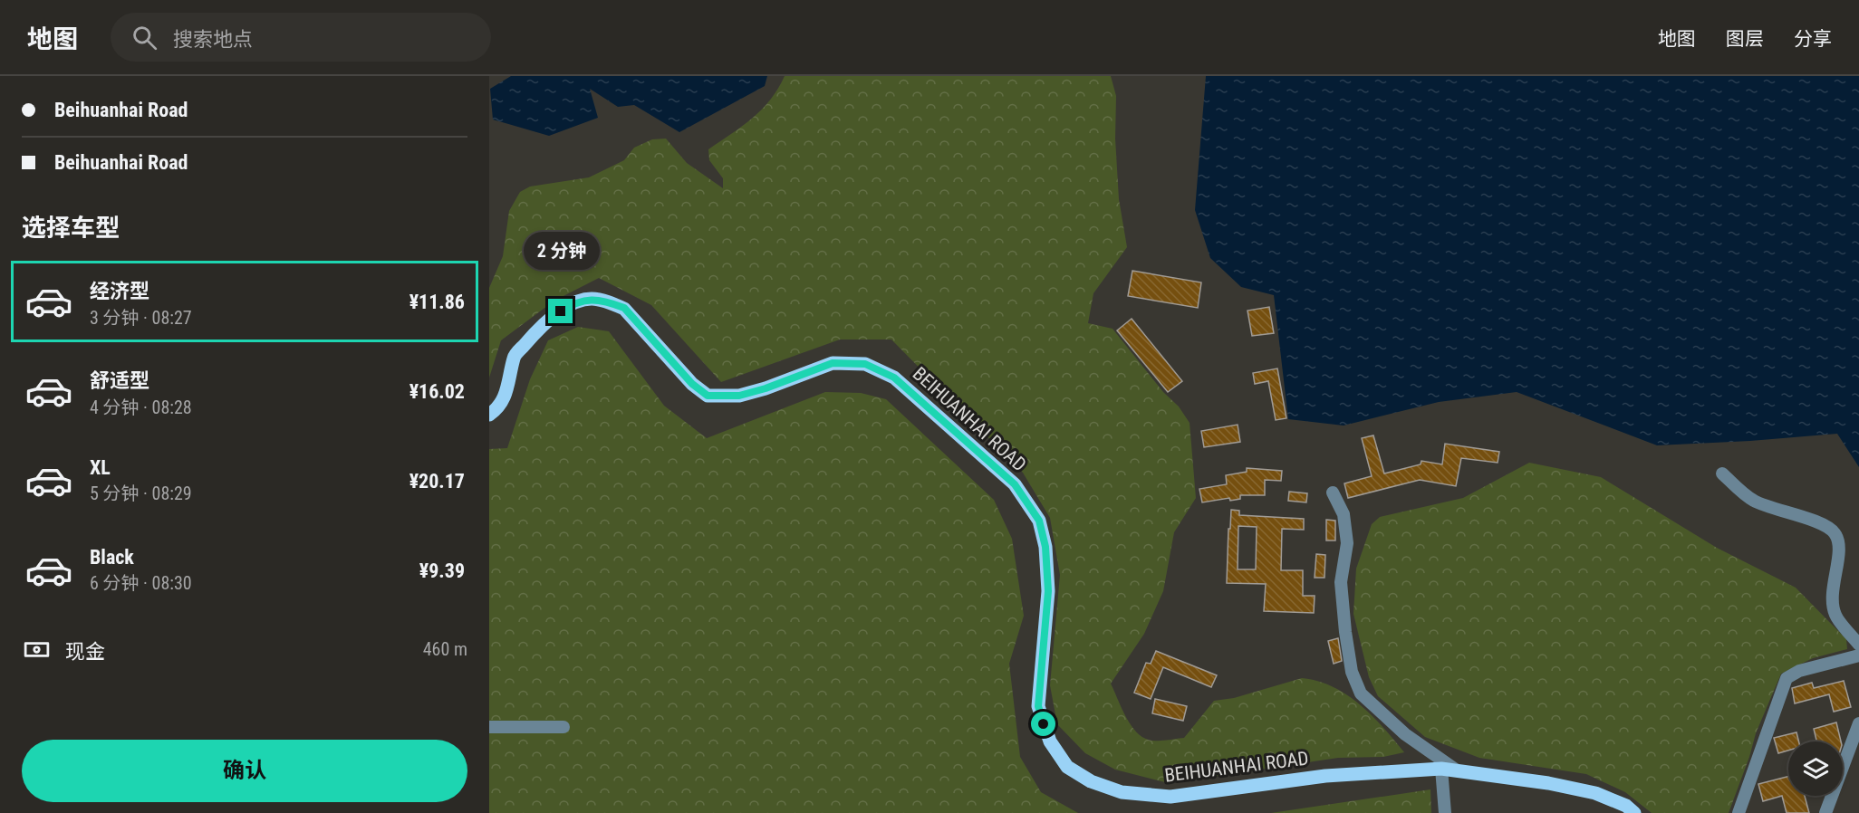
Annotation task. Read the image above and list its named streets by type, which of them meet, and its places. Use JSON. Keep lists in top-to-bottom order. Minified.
{"streets":{"main road":["BEIHUANHAI ROAD"]},"page":{"header":"地图","search":"搜索地点","nav":["地图","图层","分享"],"banner":["Beihuanhai Road","Beihuanhai Road"],"heading":"选择车型","bubble":"2 分钟","list":[{"name":"经济型","note":"3 分钟 · 08:27","value":"¥11.86"},{"name":"舒适型","note":"4 分钟 · 08:28","value":"¥16.02"},{"name":"XL","note":"5 分钟 · 08:29","value":"¥20.17"},{"name":"Black","note":"6 分钟 · 08:30","value":"¥9.39"}],"pay":["现金","460 m"],"buttons":"确认"}}
